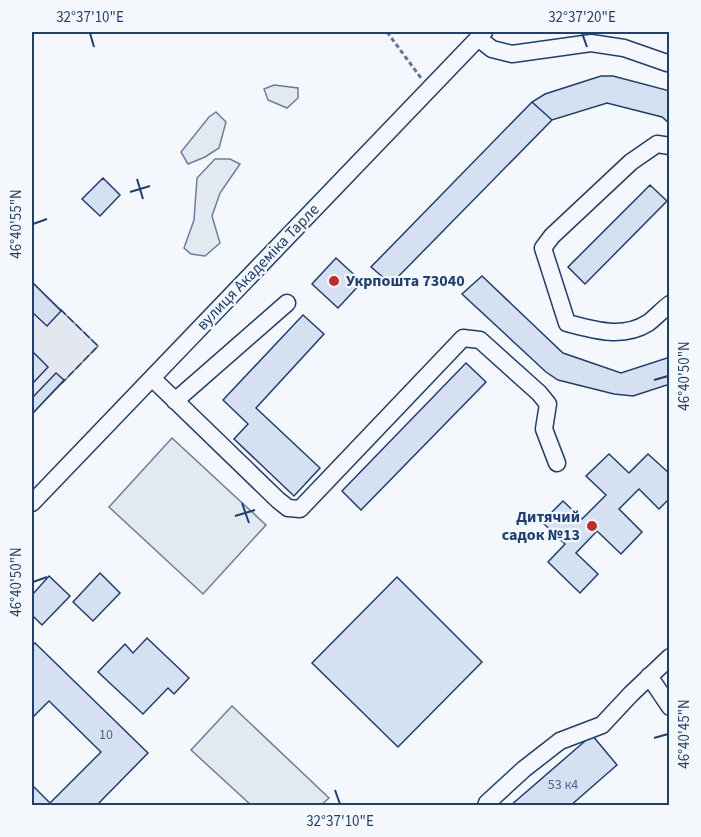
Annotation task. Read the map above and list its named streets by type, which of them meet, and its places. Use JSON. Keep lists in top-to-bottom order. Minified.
{"streets":{"street":["вулиця Академіка Тарле"]},"places":["Укрпошта 73040","Дитячий садок №13"],"house_numbers":["10","53 к4"],"coordinates":["32°37'10\"E","32°37'20\"E","46°40'55\"N","46°40'50\"N","46°40'45\"N"]}
